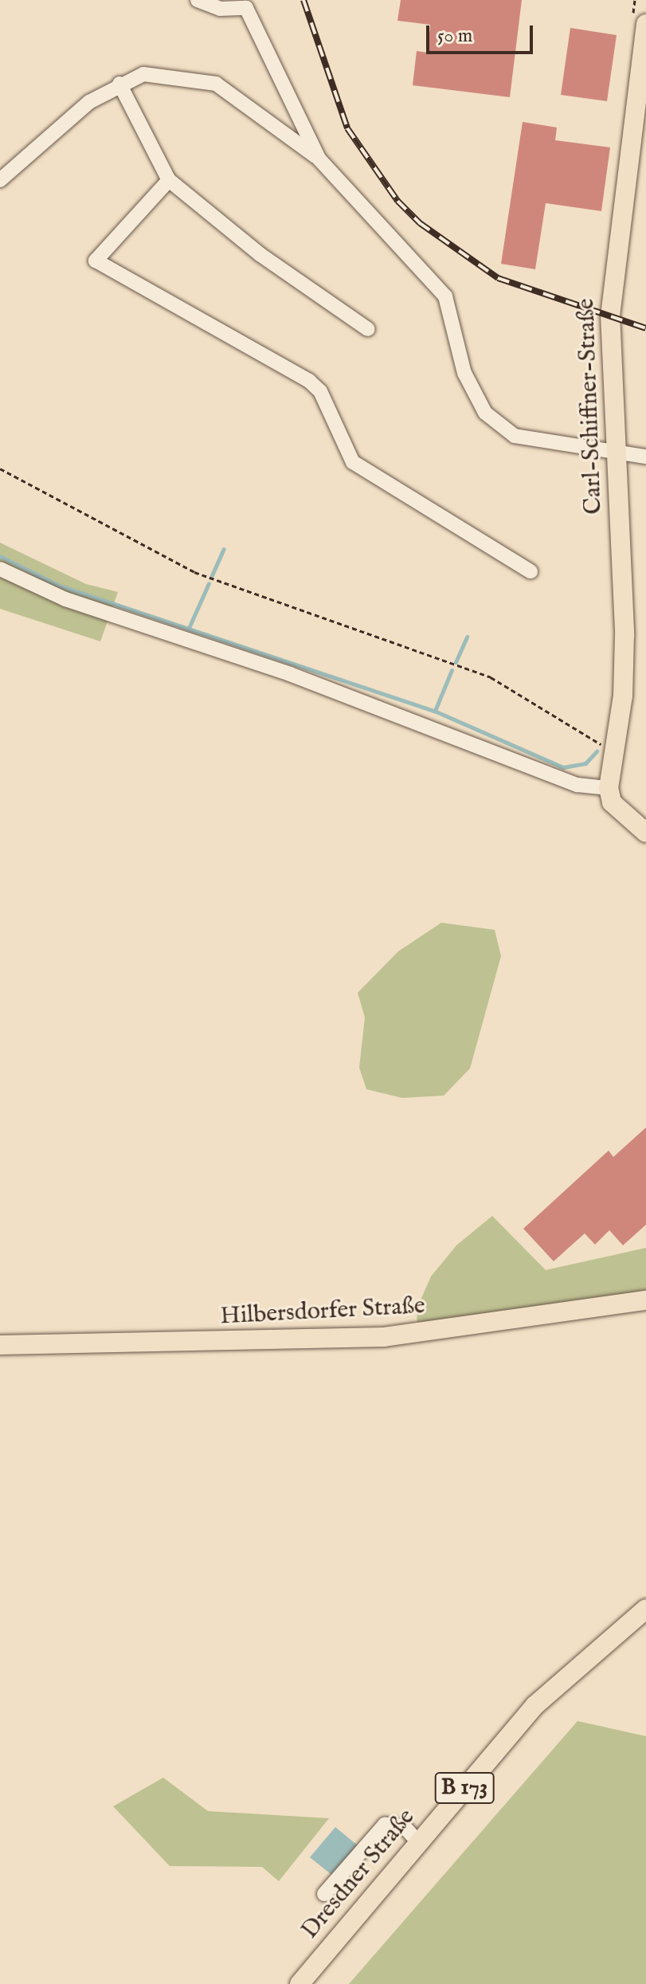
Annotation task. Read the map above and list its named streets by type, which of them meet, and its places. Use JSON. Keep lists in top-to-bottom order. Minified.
{"streets":{"main road":["Carl-Schiffner-Straße","Hilbersdorfer Straße","B 173","Dresdner Straße"]},"scale_bar":"50 m"}
